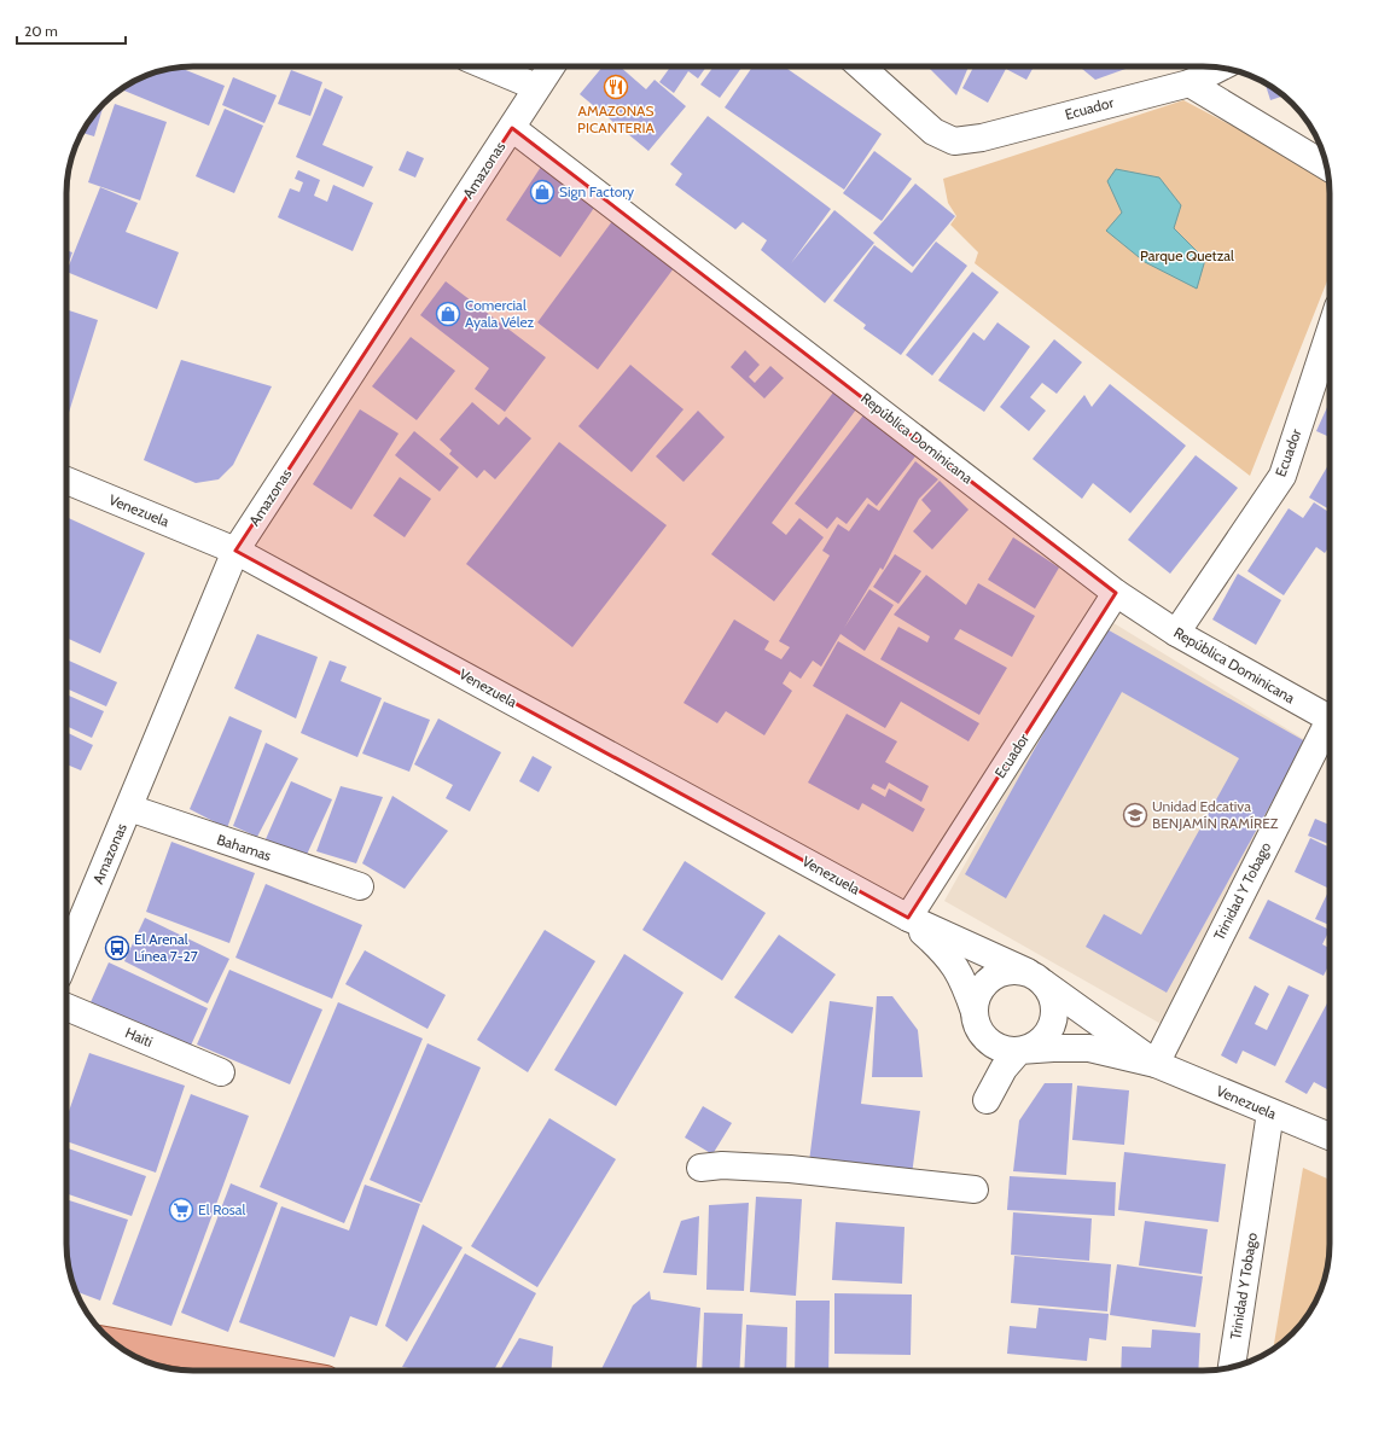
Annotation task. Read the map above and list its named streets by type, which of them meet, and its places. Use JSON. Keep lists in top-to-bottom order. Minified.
{"streets":{"street":["Ecuador","Amazonas","República Dominicana","Venezuela","Bahamas","Trinidad Y Tobago","Haiti"]},"crossings":[["Ecuador","República Dominicana"],["Ecuador","Venezuela"],["Amazonas","República Dominicana"],["Amazonas","Venezuela"],["Amazonas","Bahamas"],["Venezuela","Trinidad Y Tobago"]],"parks":["Parque Quetzal"],"places":{"restaurant":["AMAZONAS PICANTERIA"],"shop":["Sign Factory","Comercial Ayala Vélez"],"school or university":["Unidad Edcativa BENJAMÍN RAMÍREZ"],"bus stop":["El Arenal Línea 7-27"],"supermarket":["El Rosal"]},"scale_bar":"20 m"}
